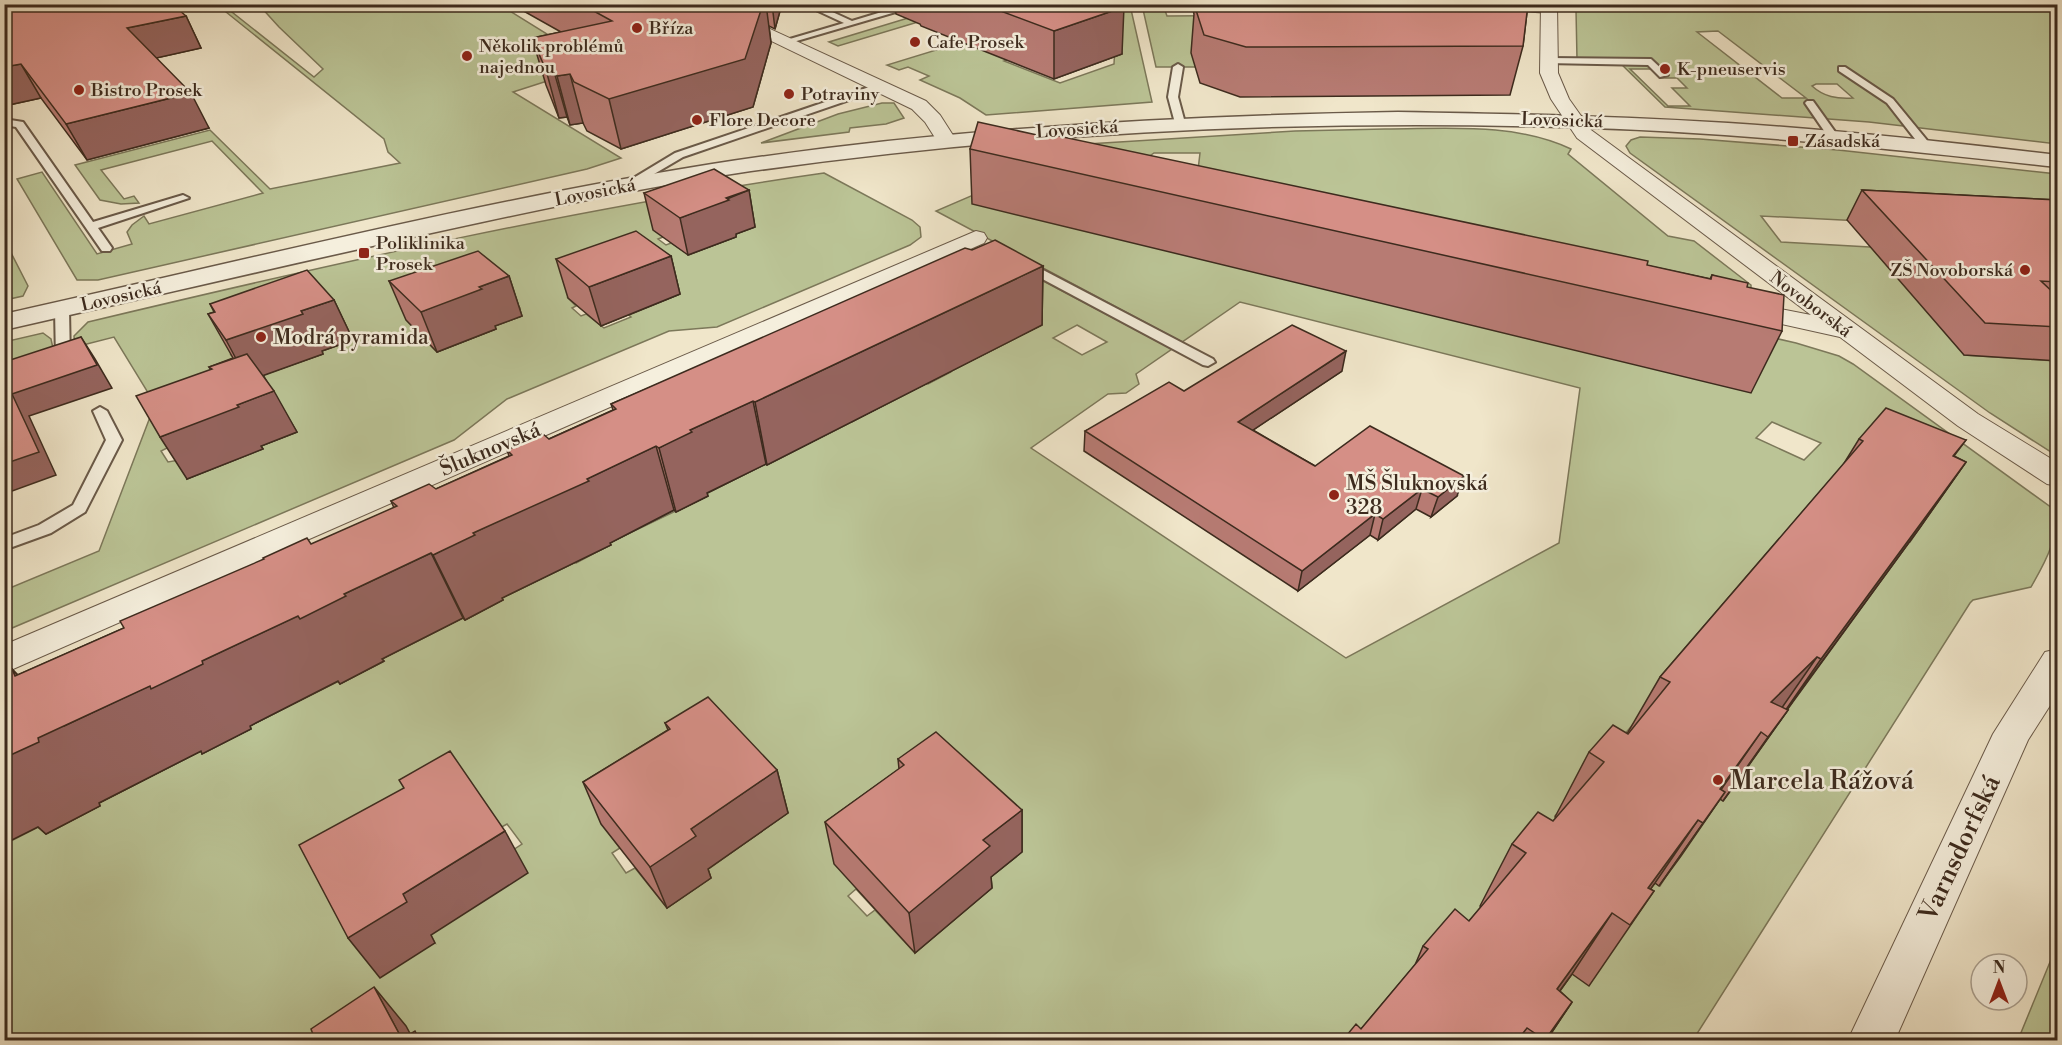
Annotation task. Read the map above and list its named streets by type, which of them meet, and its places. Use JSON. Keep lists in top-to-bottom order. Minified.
{"streets":{"street":["Lovosická","Novoborská","Šluknovská","Varnsdorfská"]},"crossings":[["Lovosická","Novoborská"]],"places":{"other":["Bříza","Cafe Prosek","Několik problémů najednou","K-pneuservis","Bistro Prosek","Potraviny","Flore Decore","ZŠ Novoborská","Modrá pyramida","MŠ Šluknovská 328","Marcela Rážová"],"transit":["Zásadská","Poliklinika Prosek"]},"north":"top"}
